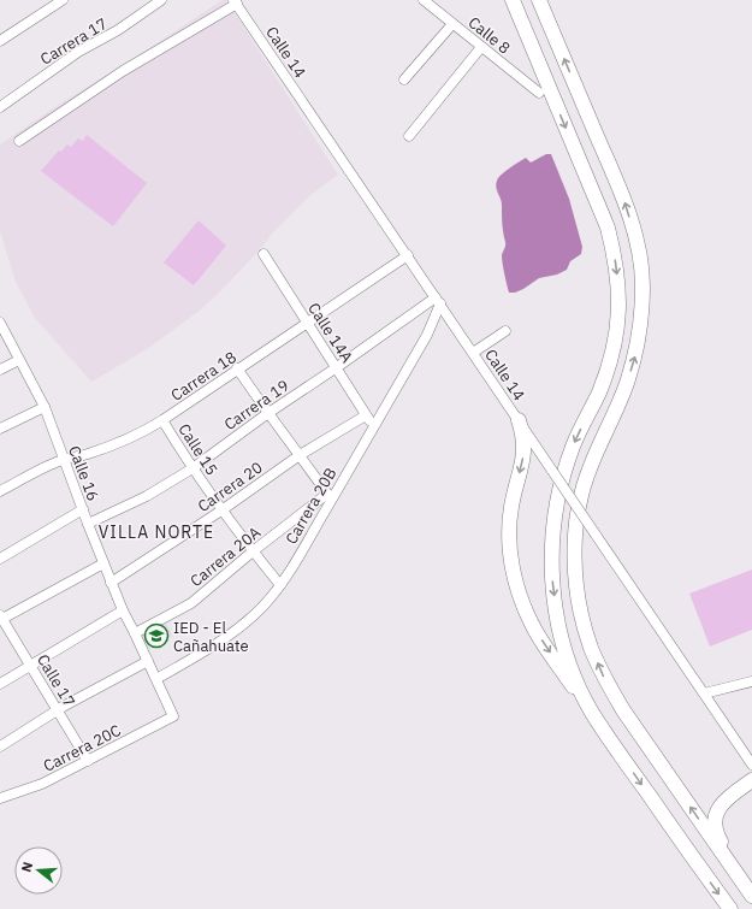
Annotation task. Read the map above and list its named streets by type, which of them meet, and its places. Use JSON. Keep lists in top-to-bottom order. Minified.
{"streets":{"street":["Calle 8","Carrera 17","Calle 14","Calle 14A","Carrera 18","Carrera 19","Calle 15","Calle 16","Carrera 20","Carrera 20B","Carrera 20A","Calle 17","Carrera 20C"]},"crossings":[["Calle 14","Carrera 18"],["Calle 14","Carrera 19"],["Calle 14","Carrera 20B"],["Calle 14A","Carrera 18"],["Calle 14A","Carrera 19"],["Calle 14A","Carrera 20"],["Calle 14A","Carrera 20B"],["Carrera 18","Calle 15"],["Carrera 18","Calle 16"],["Carrera 19","Calle 15"],["Carrera 19","Calle 16"],["Carrera 19","Carrera 20B"],["Calle 15","Carrera 20"],["Calle 15","Carrera 20B"],["Calle 15","Carrera 20A"],["Calle 16","Carrera 20"],["Calle 16","Carrera 20B"],["Calle 16","Carrera 20A"],["Calle 16","Carrera 20C"],["Carrera 20B","Carrera 20A"],["Calle 17","Carrera 20C"]],"districts":["VILLA NORTE"],"places":{"school or university":["IED - El Cañahuate"]},"north":"left"}
